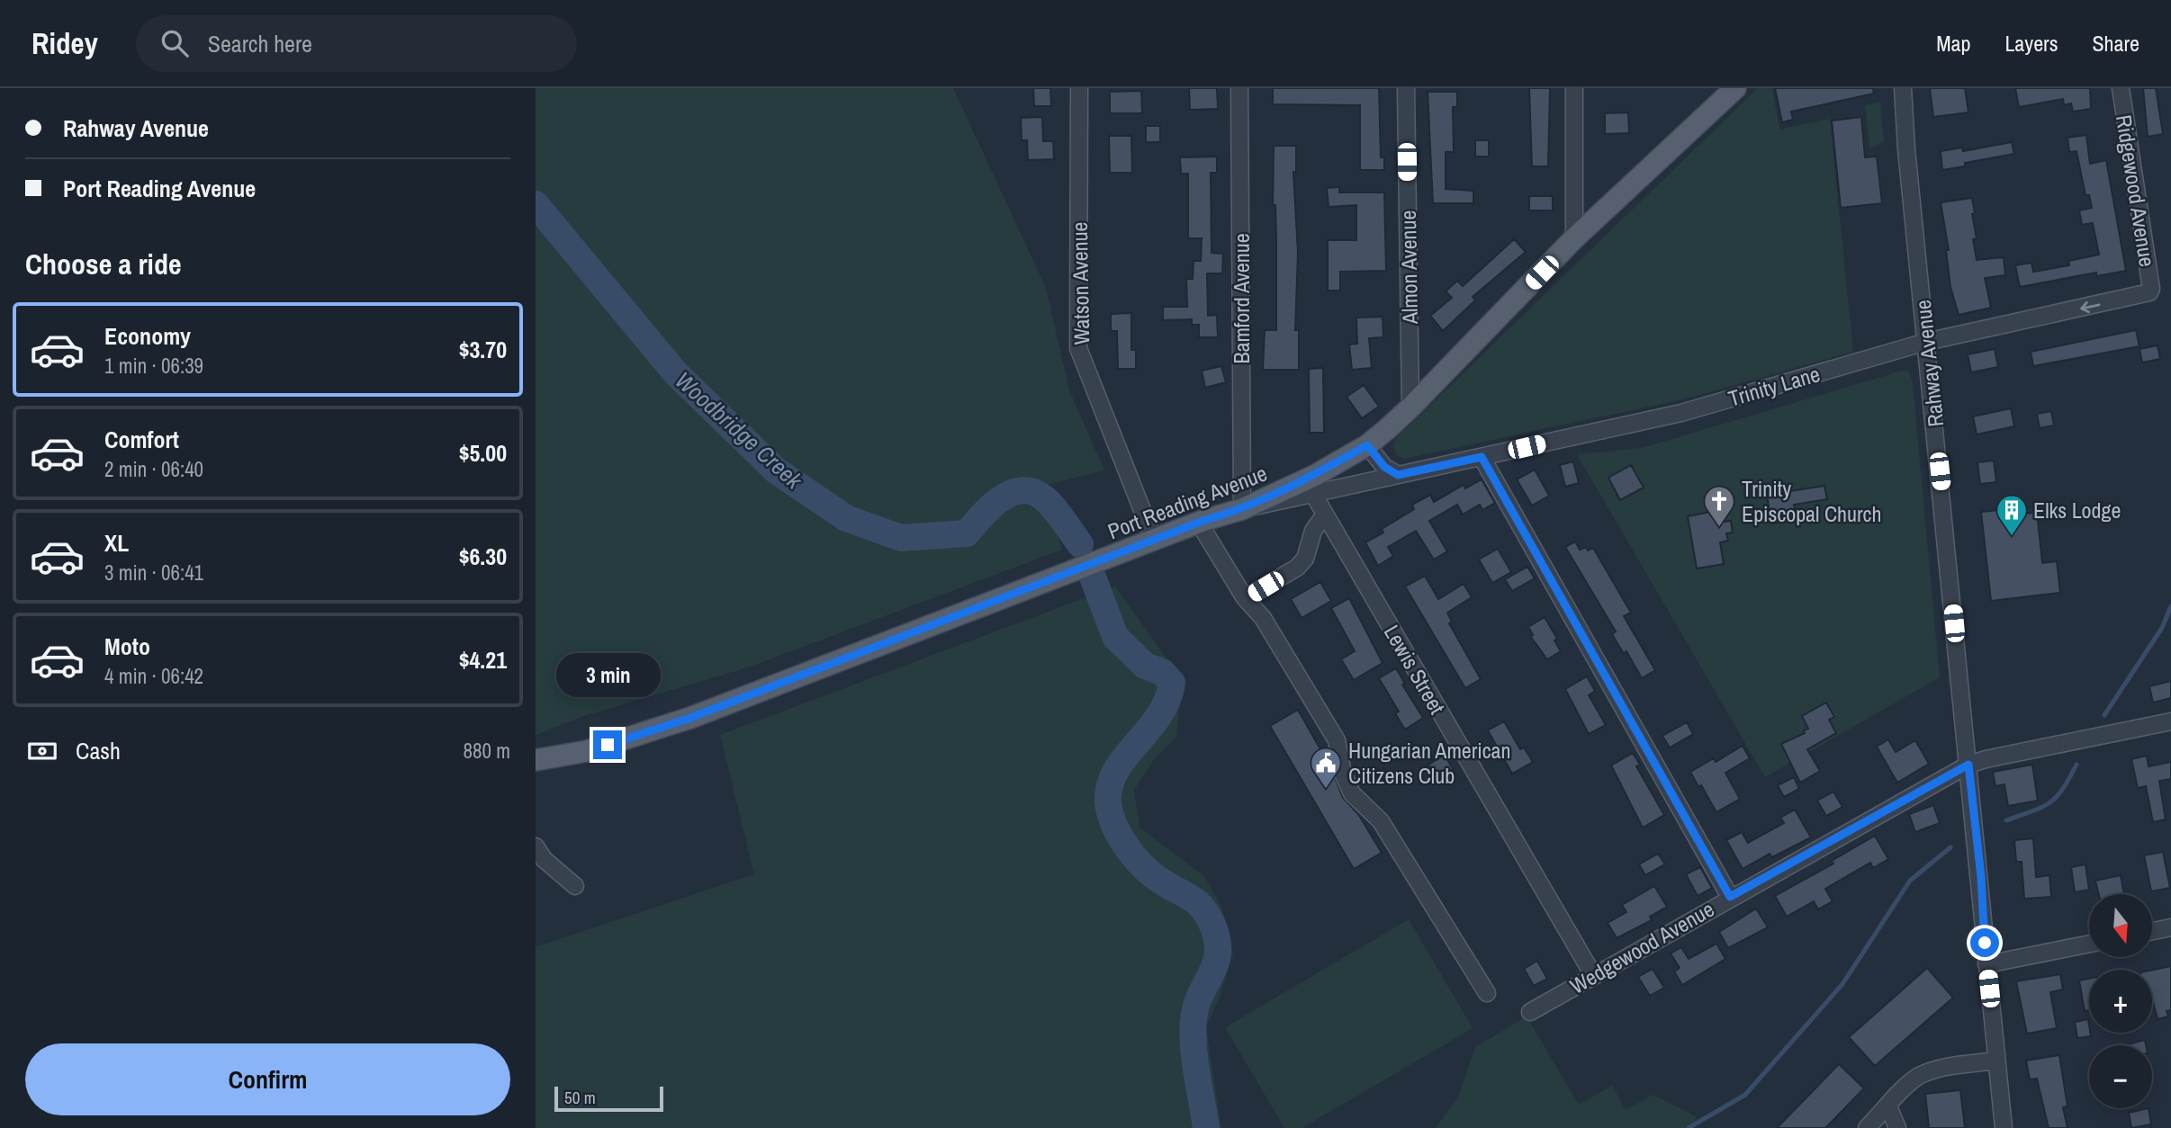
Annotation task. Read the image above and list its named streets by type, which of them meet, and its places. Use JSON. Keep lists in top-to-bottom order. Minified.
{"streets":{"main road":["Port Reading Avenue"],"street":["Ridgewood Avenue","Almon Avenue","Watson Avenue","Bamford Avenue","Rahway Avenue","Trinity Lane","Lewis Street","Wedgewood Avenue"]},"crossings":[["Ridgewood Avenue","Trinity Lane"],["Almon Avenue","Port Reading Avenue"],["Watson Avenue","Port Reading Avenue"],["Bamford Avenue","Trinity Lane"],["Bamford Avenue","Port Reading Avenue"],["Rahway Avenue","Trinity Lane"],["Rahway Avenue","Wedgewood Avenue"],["Trinity Lane","Port Reading Avenue"],["Trinity Lane","Lewis Street"],["Lewis Street","Wedgewood Avenue"]],"water":["Woodbridge Creek"],"places":{"church":["Trinity Episcopal Church"],"building":["Elks Lodge"],"public building":["Hungarian American Citizens Club"]},"scale_bar":"50 m","north":"bottom","page":{"header":"Ridey","search":"Search here","nav":["Map","Layers","Share"],"banner":["Rahway Avenue","Port Reading Avenue"],"heading":"Choose a ride","list":[{"name":"Economy","note":"1 min · 06:39","value":"$3.70"},{"name":"Comfort","note":"2 min · 06:40","value":"$5.00"},{"name":"XL","note":"3 min · 06:41","value":"$6.30"},{"name":"Moto","note":"4 min · 06:42","value":"$4.21"}],"bubble":"3 min","pay":["Cash","880 m"],"map_buttons":["+","−"],"buttons":"Confirm","scale":"50 m"}}
